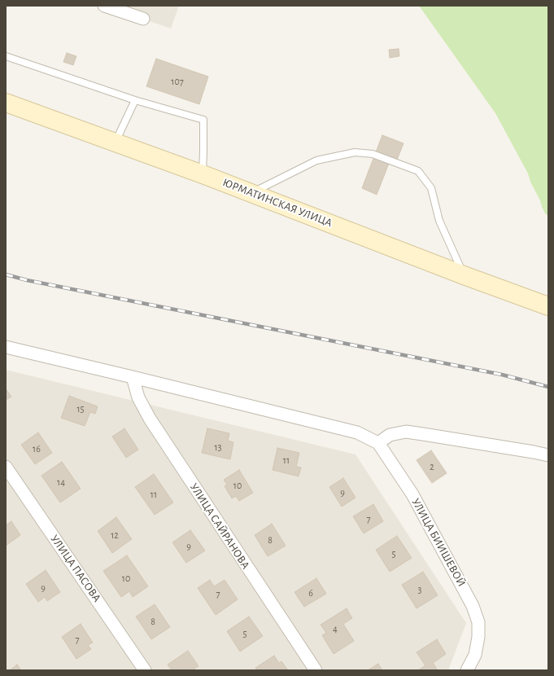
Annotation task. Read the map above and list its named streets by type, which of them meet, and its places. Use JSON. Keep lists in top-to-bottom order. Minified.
{"streets":{"main road":["ЮРМАТИНСКАЯ УЛИЦА"],"street":["УЛИЦА САЙРАНОВА","УЛИЦА БИИШЕВОЙ","УЛИЦА ПАСОВА"]},"crossings":[["УЛИЦА САЙРАНОВА","УЛИЦА БИИШЕВОЙ"]],"house_numbers":["107","15","13","16","11","2","14","10","9","11","7","12","8","9","5","10","9","3","6","7","8","4","5","7"]}
